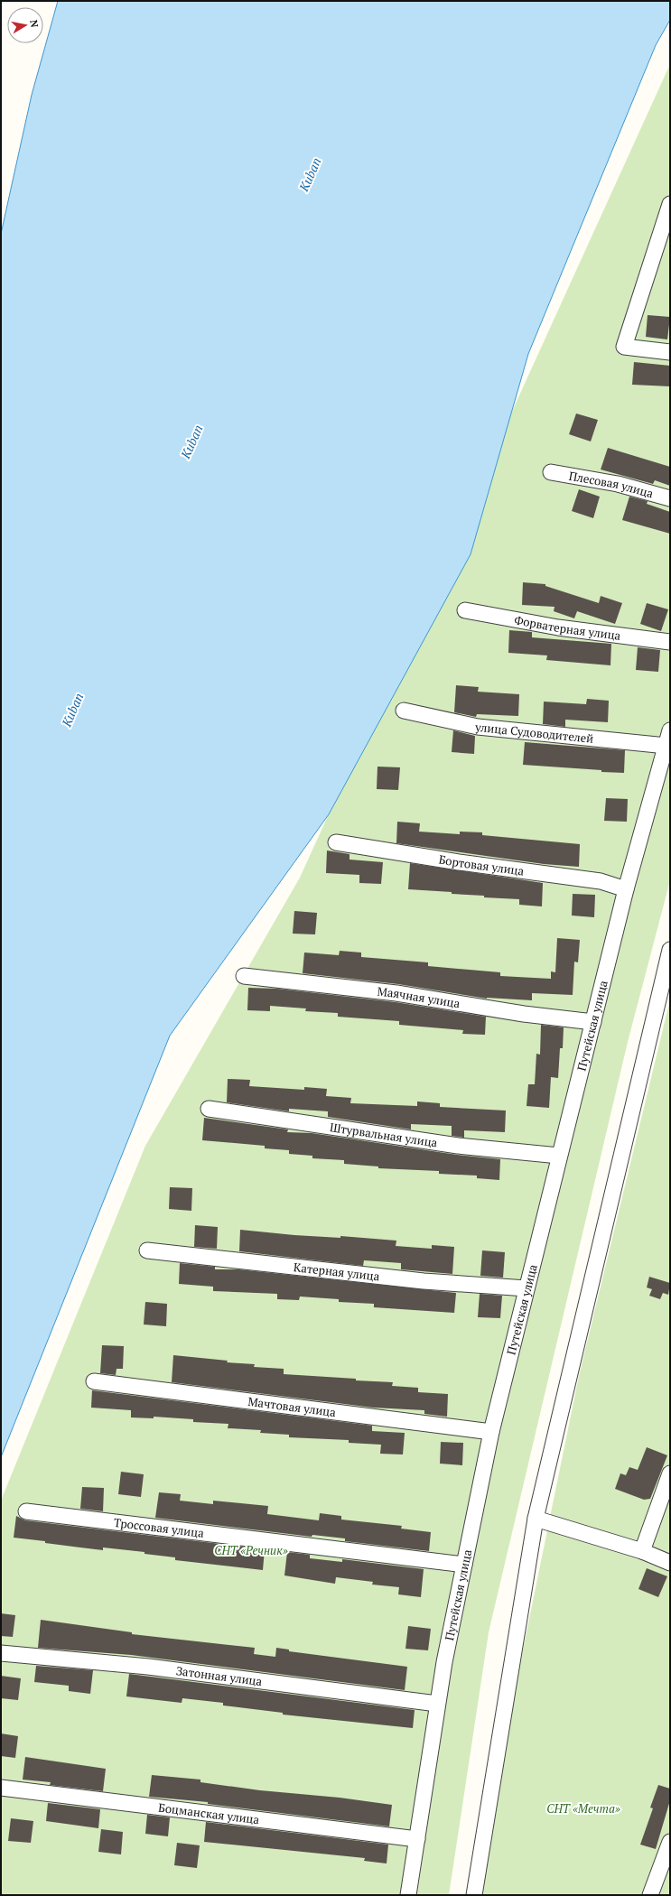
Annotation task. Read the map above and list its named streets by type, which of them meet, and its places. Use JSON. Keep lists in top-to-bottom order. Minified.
{"streets":{"street":["Плесовая улица","Форватерная улица","улица Судоводителей","Бортовая улица","Маячная улица","Путейская улица","Штурвальная улица","Катерная улица","Мачтовая улица","Троссовая улица","Затонная улица","Боцманская улица"]},"crossings":[["улица Судоводителей","Путейская улица"],["Бортовая улица","Путейская улица"],["Маячная улица","Путейская улица"],["Путейская улица","Штурвальная улица"],["Путейская улица","Катерная улица"],["Путейская улица","Мачтовая улица"],["Путейская улица","Троссовая улица"],["Путейская улица","Затонная улица"],["Путейская улица","Боцманская улица"]],"water":["Kuban"],"parks":["СНТ «Речник»","СНТ «Мечта»"],"north":"right"}
